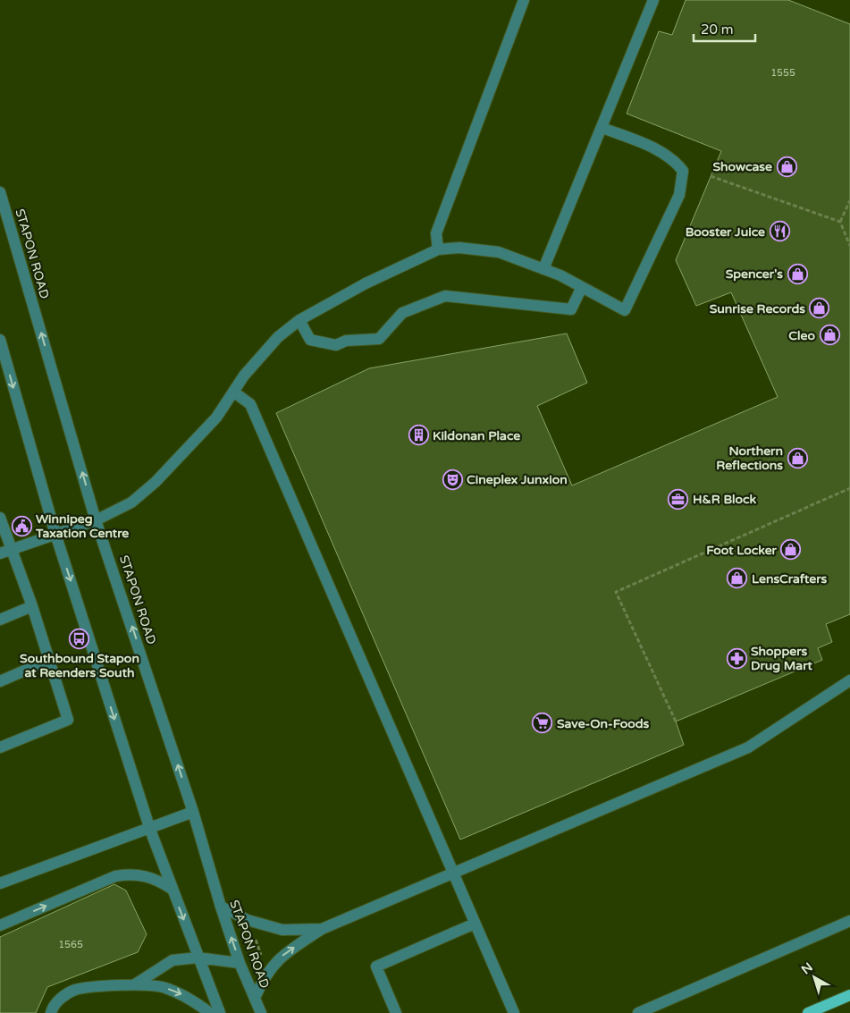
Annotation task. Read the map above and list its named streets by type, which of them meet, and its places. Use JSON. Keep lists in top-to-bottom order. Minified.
{"streets":{"street":["STAPON ROAD"]},"places":{"shop":["Showcase","Spencer's","Sunrise Records","Cleo","Northern Reflections","Foot Locker","LensCrafters"],"restaurant":["Booster Juice"],"building":["Kildonan Place"],"theatre":["Cineplex Junxion"],"office":["H&R Block"],"public building":["Winnipeg Taxation Centre"],"bus stop":["Southbound Stapon at Reenders South"],"pharmacy":["Shoppers Drug Mart"],"supermarket":["Save-On-Foods"]},"house_numbers":["1555","1565"],"scale_bar":"20 m","north":"top left"}
